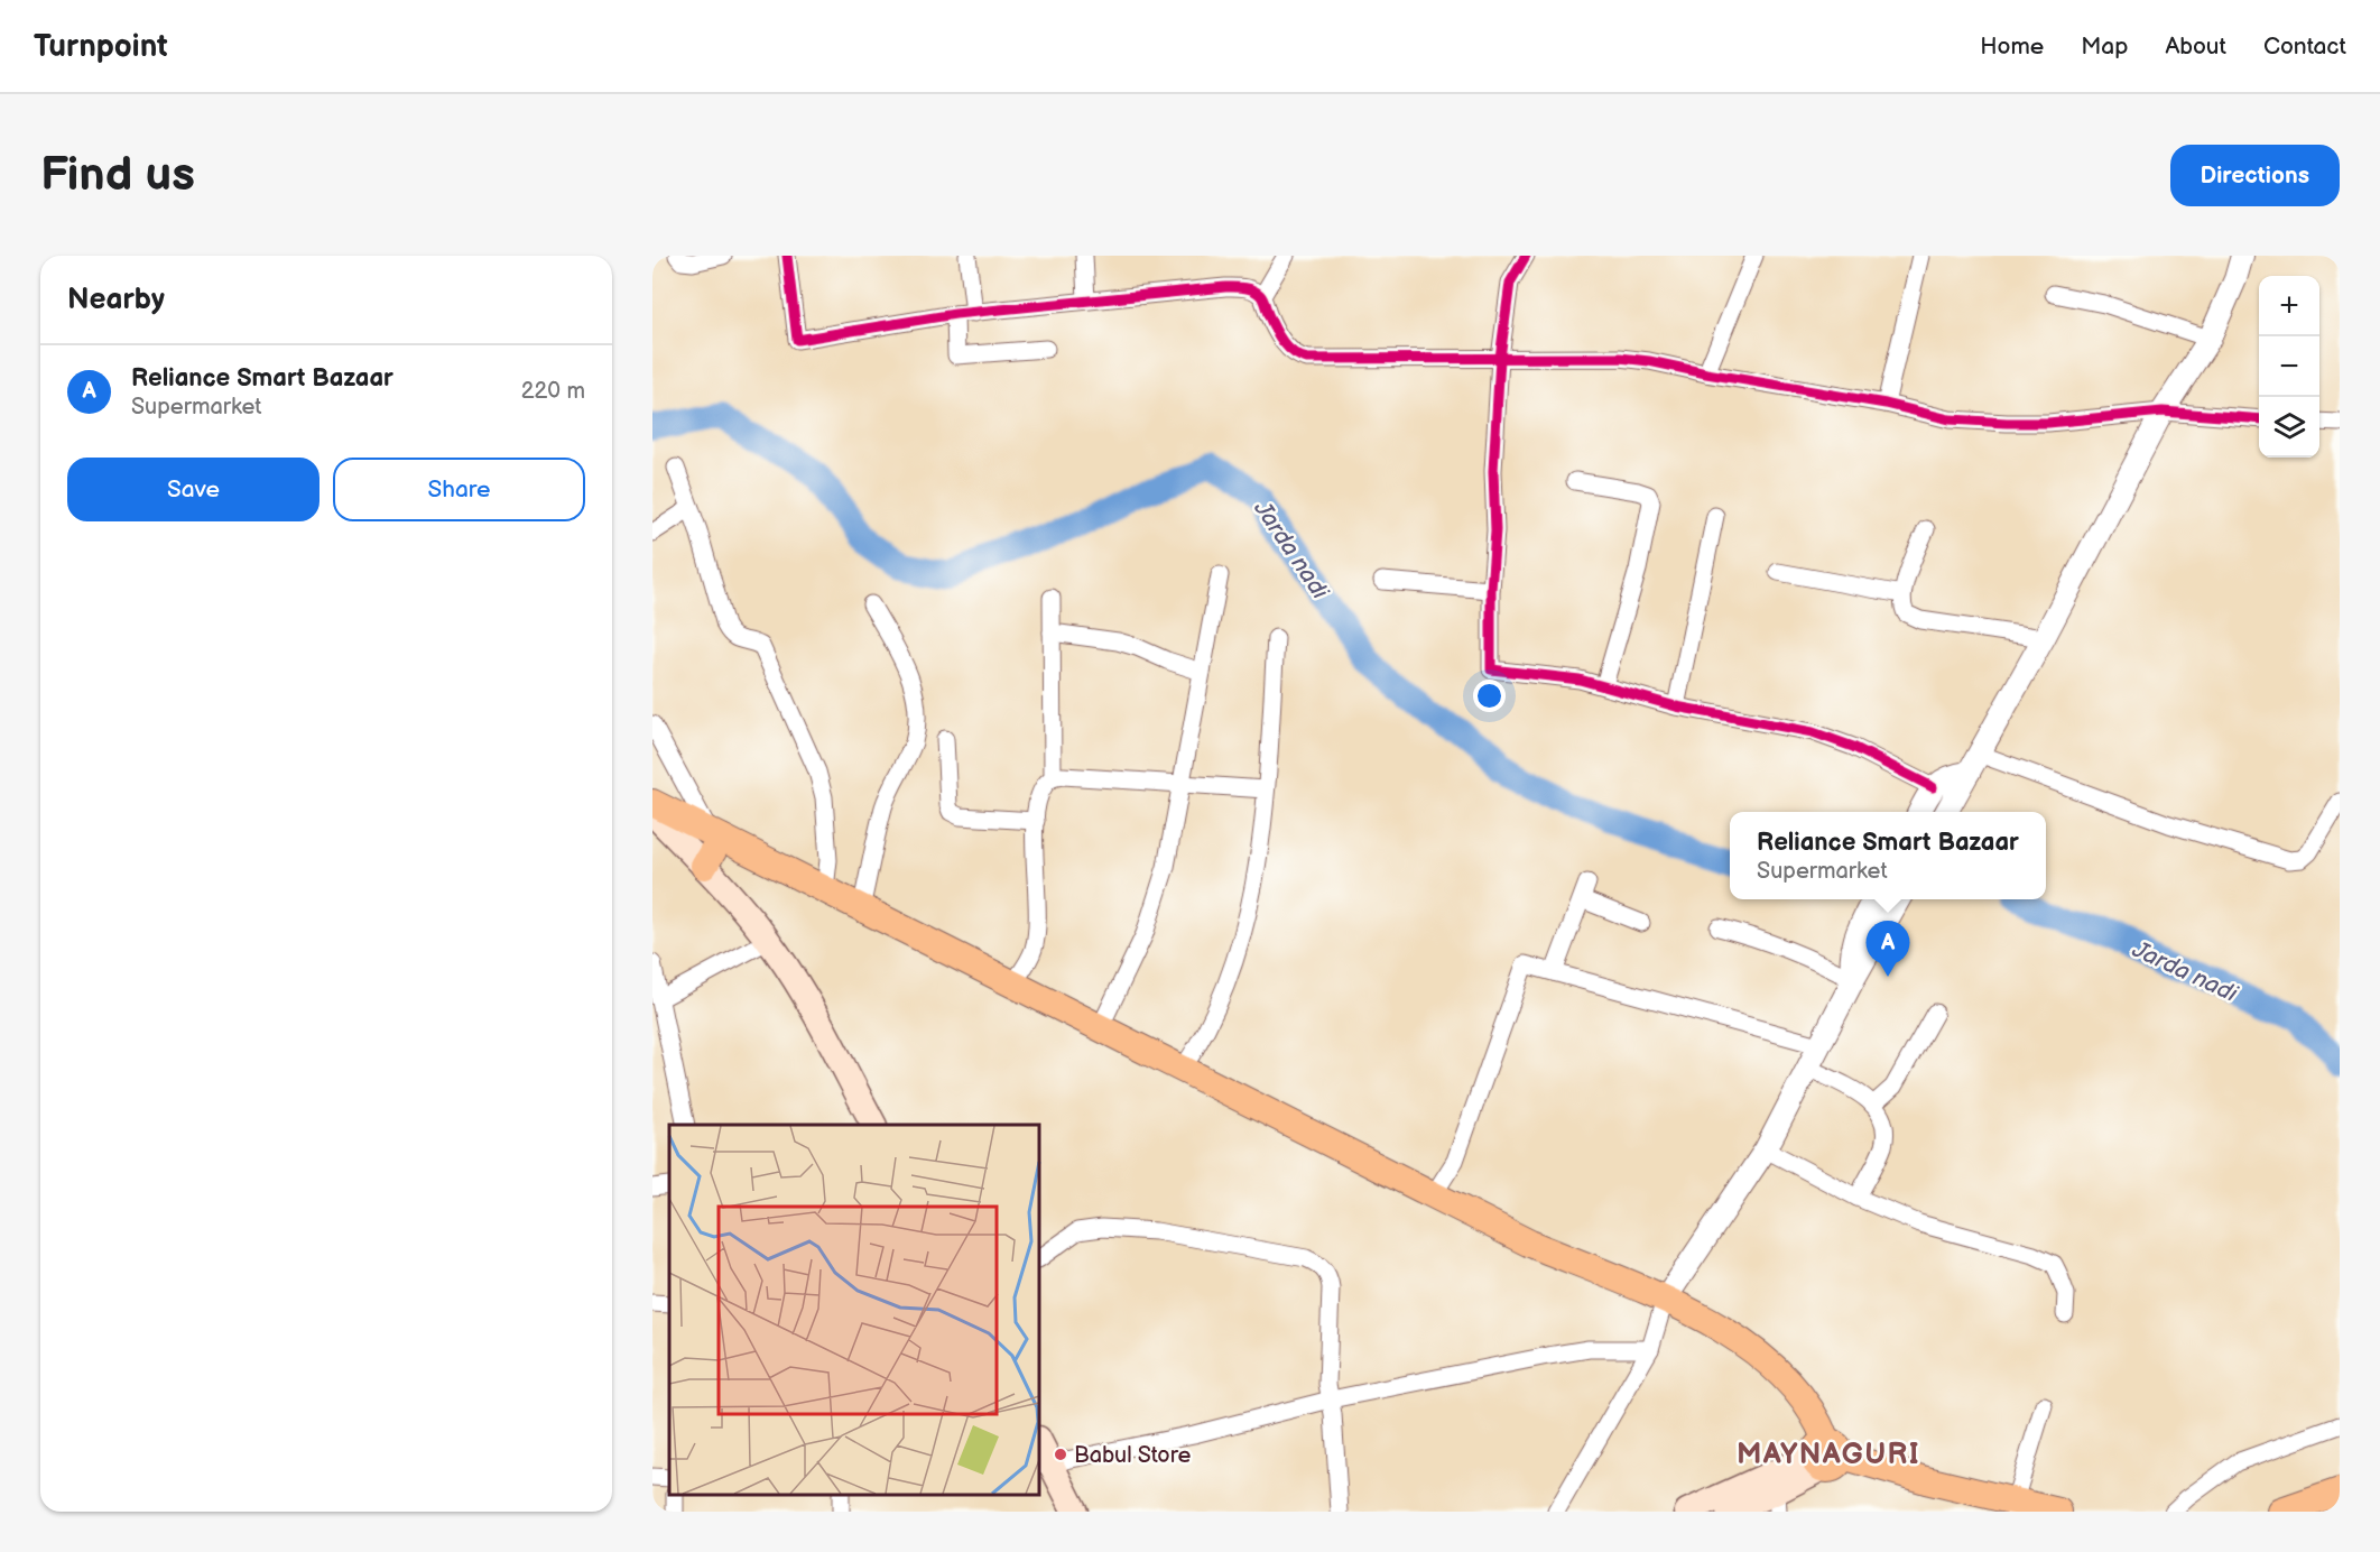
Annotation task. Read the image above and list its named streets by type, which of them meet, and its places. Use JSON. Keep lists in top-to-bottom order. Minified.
{"districts":["MAYNAGURI"],"water":["Jarda nadi"],"places":["Babul Store"],"page":{"header":"Turnpoint","nav":["Home","Map","About","Contact"],"buttons":["Directions",["Save","Share"]],"title":"Find us","heading":"Nearby","map_buttons":["+","−"],"list":[{"mark":"A","name":"Reliance Smart Bazaar","note":"Supermarket","value":"220 m"}],"popup":["Reliance Smart Bazaar","Supermarket"],"pins":"A"}}
